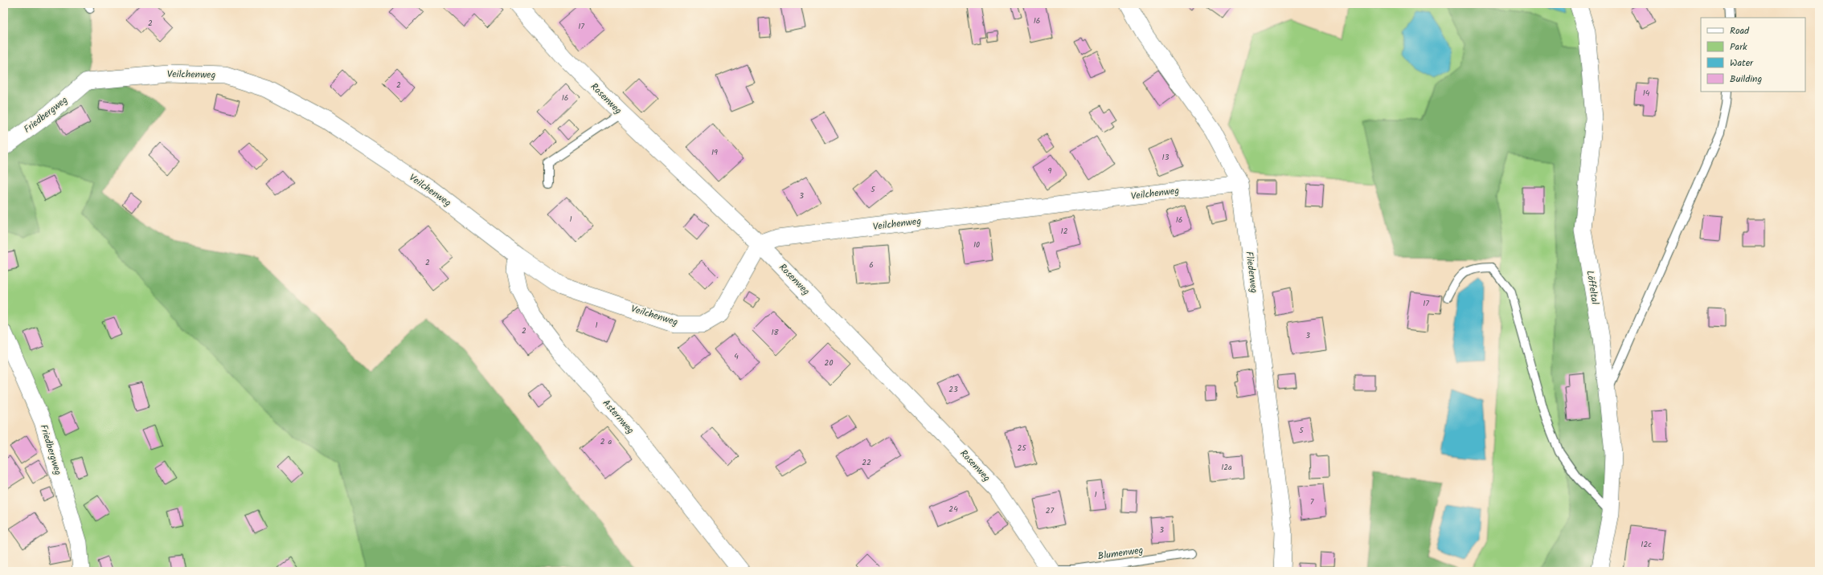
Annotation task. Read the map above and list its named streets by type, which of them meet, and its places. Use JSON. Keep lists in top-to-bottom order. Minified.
{"streets":{"street":["Veilchenweg","Rosenweg","Friedbergweg","Fliederweg","Löffeltal","Asternweg"],"lane":["Blumenweg"]},"crossings":[["Veilchenweg","Rosenweg"],["Veilchenweg","Friedbergweg"],["Veilchenweg","Fliederweg"],["Veilchenweg","Asternweg"],["Rosenweg","Blumenweg"]],"house_numbers":["16","2","17","2","14","16","19","13","9","5","3","1","16","12","10","2","6","17","1","2","18","3","4","20","23","5","2 a","25","22","12a","1","7","24","27","3","12c"],"legend":["Road","Park","Water","Building"]}
